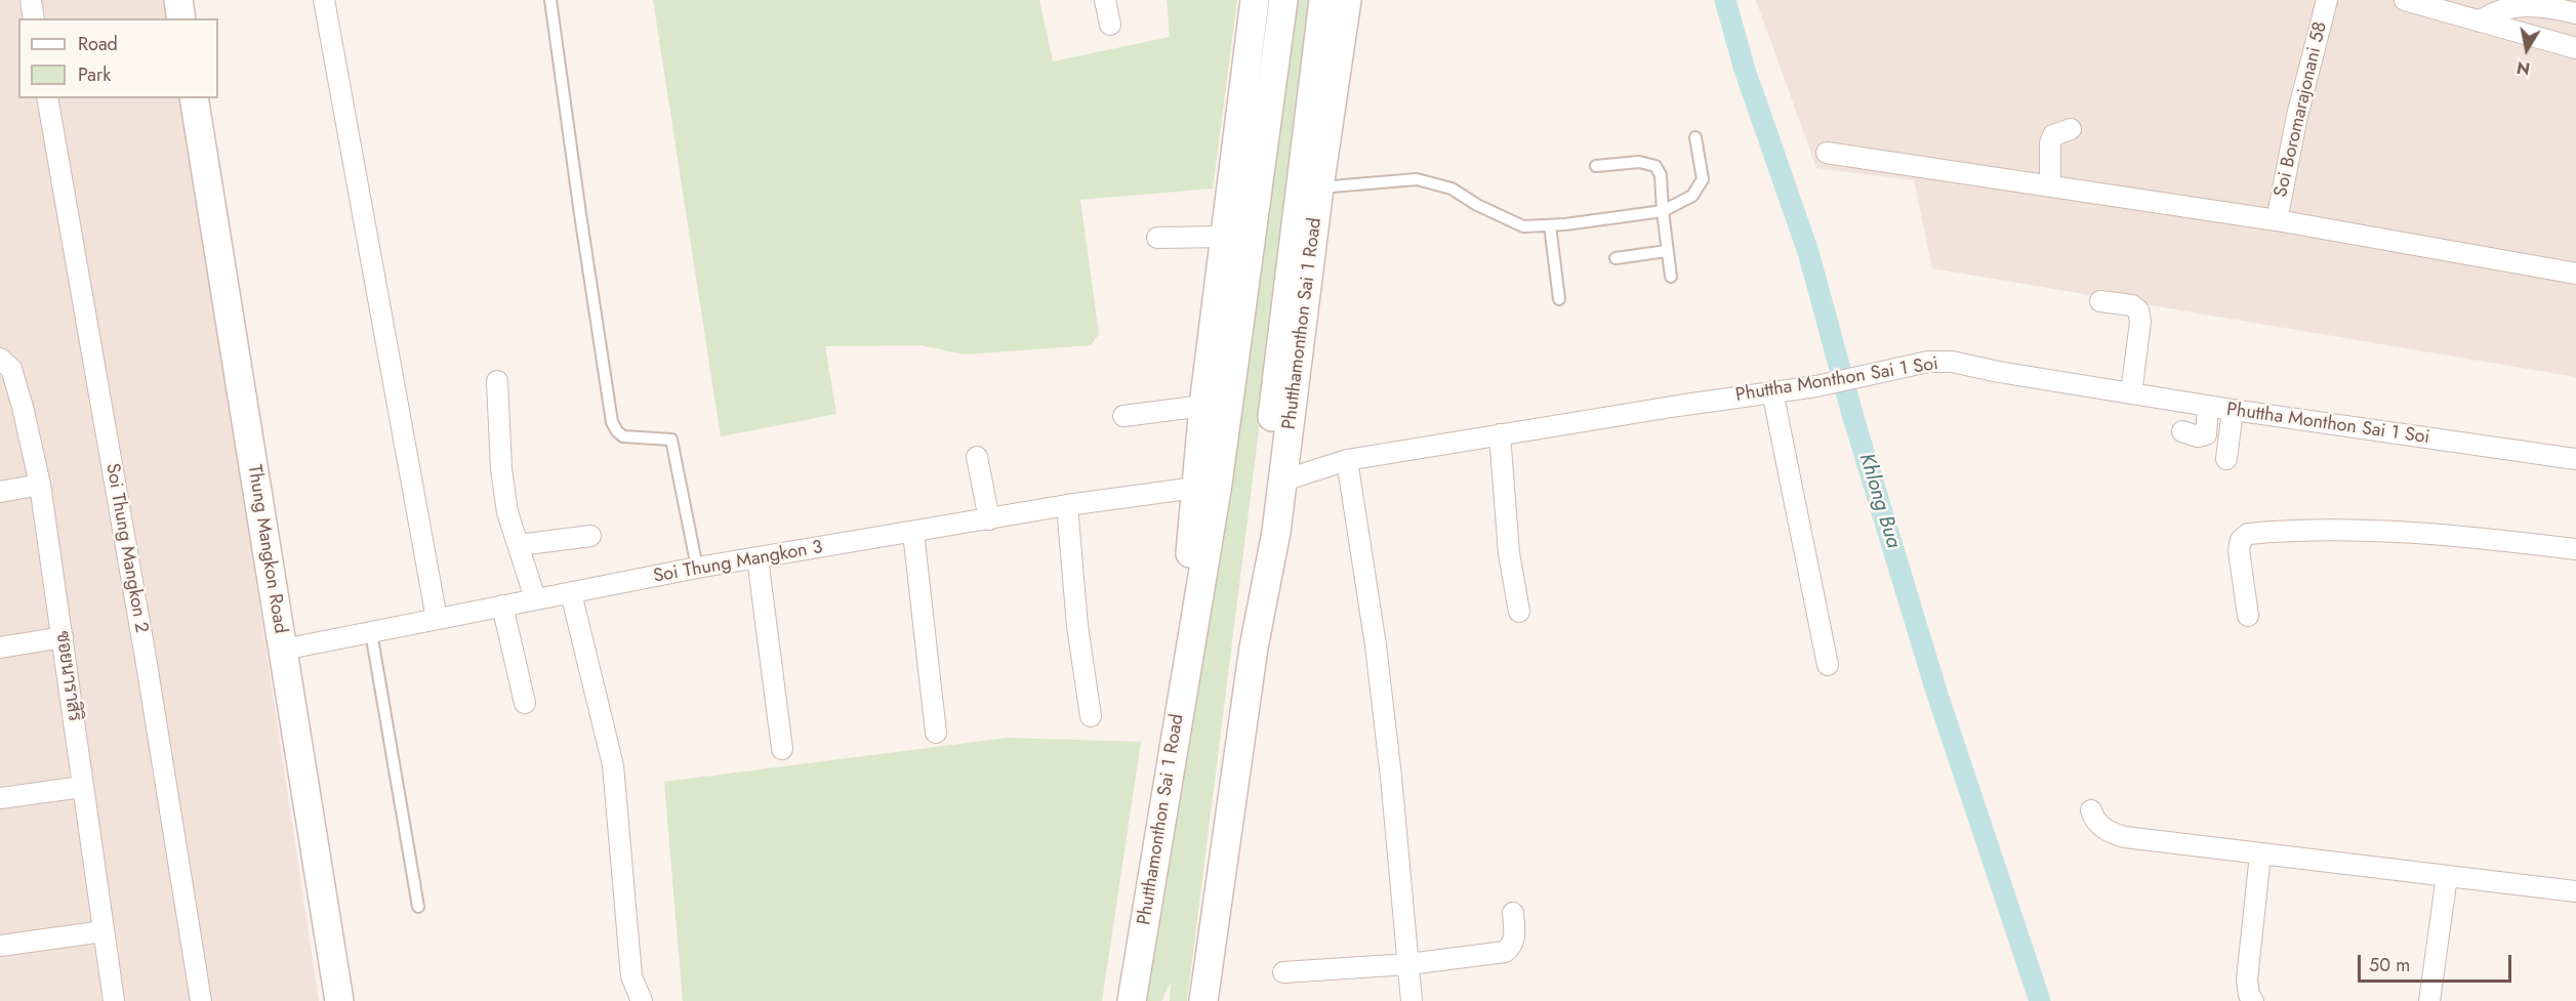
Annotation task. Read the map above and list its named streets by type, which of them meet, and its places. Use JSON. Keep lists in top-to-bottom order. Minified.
{"streets":{"main road":["Phutthamonthon Sai 1 Road","Thung Mangkon Road"],"street":["Soi Boromarajonani 58","Phuttha Monthon Sai 1 Soi","Soi Thung Mangkon 2","Soi Thung Mangkon 3","ซอยนาราสิริ"]},"crossings":[["Phutthamonthon Sai 1 Road","Phuttha Monthon Sai 1 Soi"],["Phutthamonthon Sai 1 Road","Soi Thung Mangkon 3"],["Thung Mangkon Road","Soi Thung Mangkon 3"]],"water":["Khlong Bua"],"legend":["Road","Park"],"scale_bar":"50 m","north":"bottom"}
